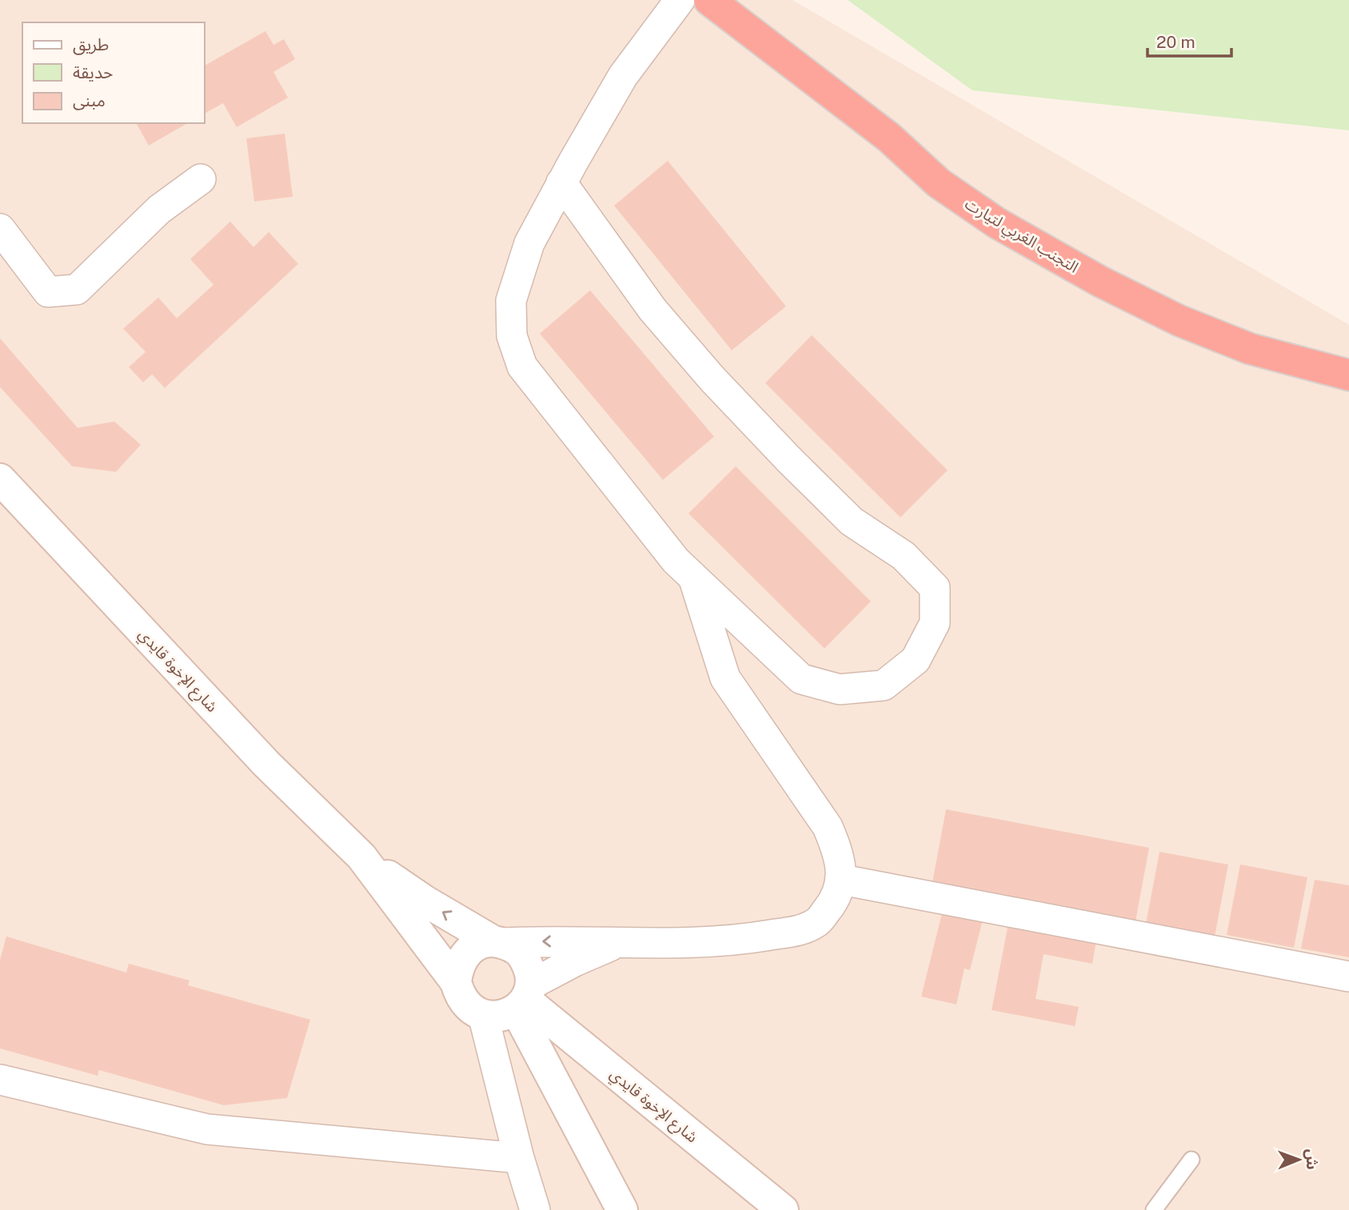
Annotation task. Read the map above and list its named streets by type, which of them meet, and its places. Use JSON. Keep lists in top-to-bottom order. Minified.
{"streets":{"highway":["التجنب الغربي لتيارت"],"main road":["شارع الإخوة قايدي"]},"legend":["طريق","حديقة","مبنى"],"scale_bar":"20 m","north":"right"}
